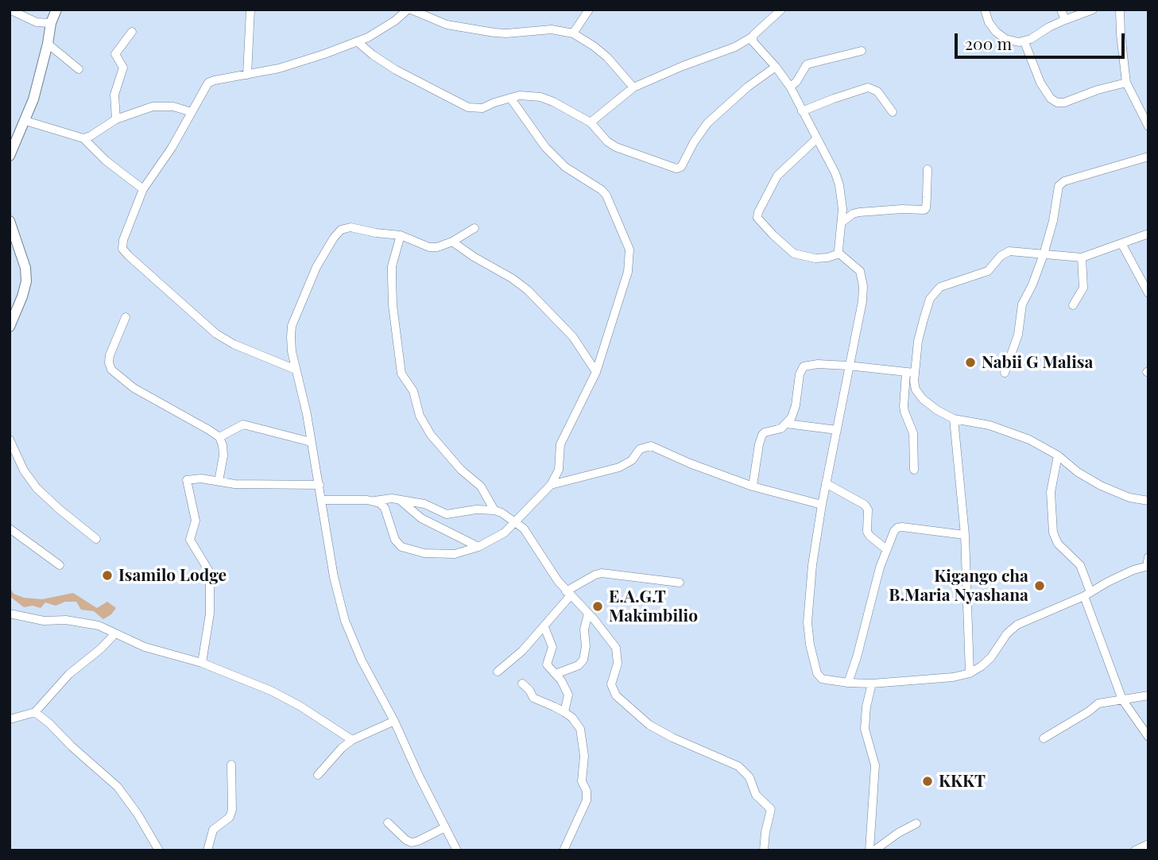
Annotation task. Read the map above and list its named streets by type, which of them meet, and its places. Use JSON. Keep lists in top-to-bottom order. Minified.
{"places":["Nabii G Malisa","Isamilo Lodge","Kigango cha B.Maria Nyashana","E.A.G.T Makimbilio","KKKT"],"scale_bar":"200 m"}
